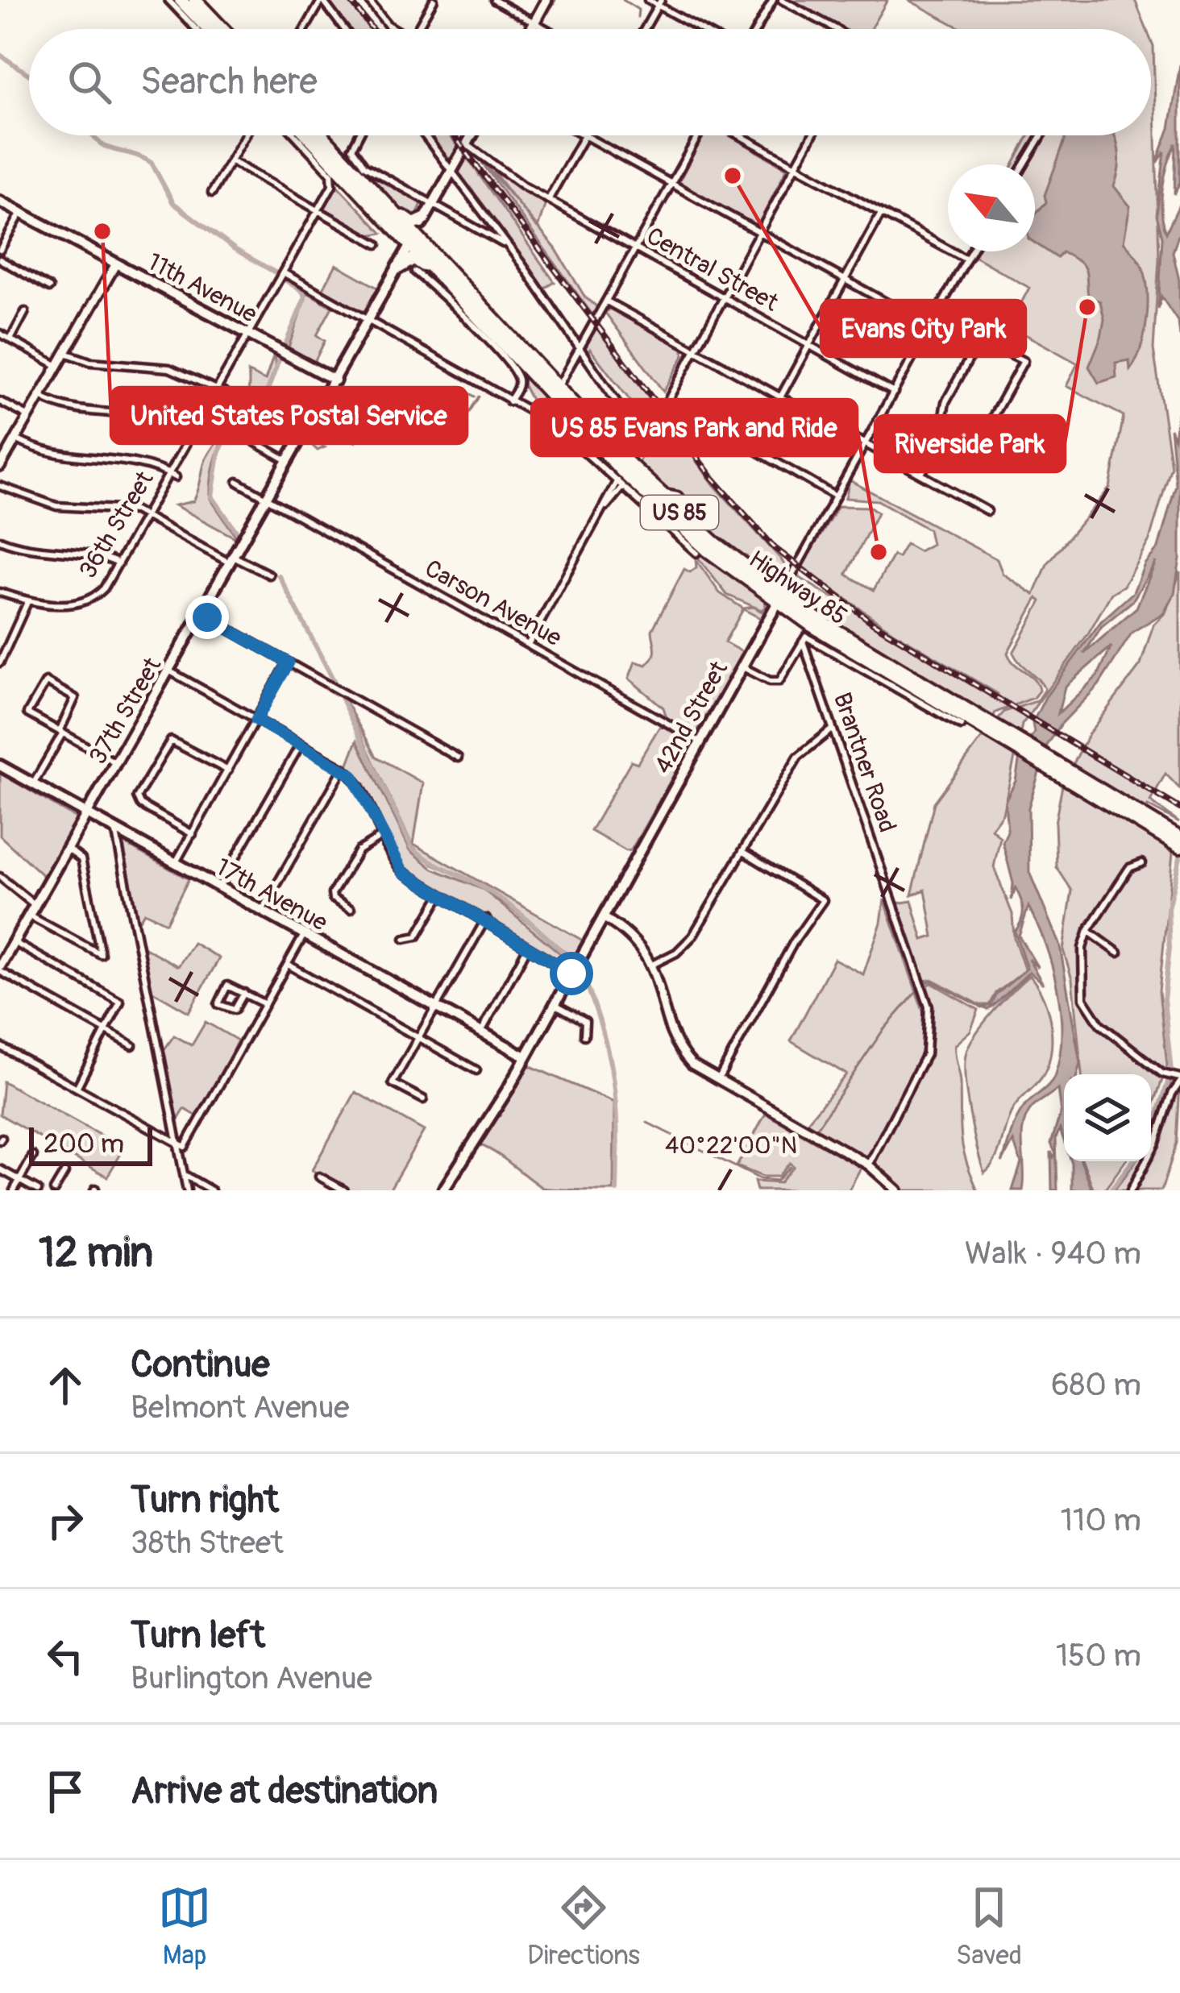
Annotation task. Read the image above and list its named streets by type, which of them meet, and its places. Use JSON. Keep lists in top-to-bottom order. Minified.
{"streets":{"highway":["US 85","Highway 85"],"main road":["11th Avenue","37th Street","42nd Street","17th Avenue"],"street":["Central Street","36th Street","Carson Avenue","Brantner Road"]},"crossings":[["Central Street","37th Street"],["Central Street","42nd Street"],["11th Avenue","36th Street"],["11th Avenue","37th Street"],["Highway 85","37th Street"],["Highway 85","42nd Street"],["Carson Avenue","37th Street"],["Carson Avenue","42nd Street"],["37th Street","17th Avenue"],["42nd Street","17th Avenue"]],"places":["Evans City Park","United States Postal Service","Riverside Park","US 85 Evans Park and Ride"],"scale_bar":"200 m","north":"top left","page":{"search":"Search here","scale":"200 m","heading":["12 min","Walk · 940 m"],"list":[["Continue","Belmont Avenue","680 m"],["Turn right","38th Street","110 m"],["Turn left","Burlington Avenue","150 m"],"Arrive at destination"],"nav":["Map","Directions","Saved"]},"coordinates":["40°22'00\"N"]}
